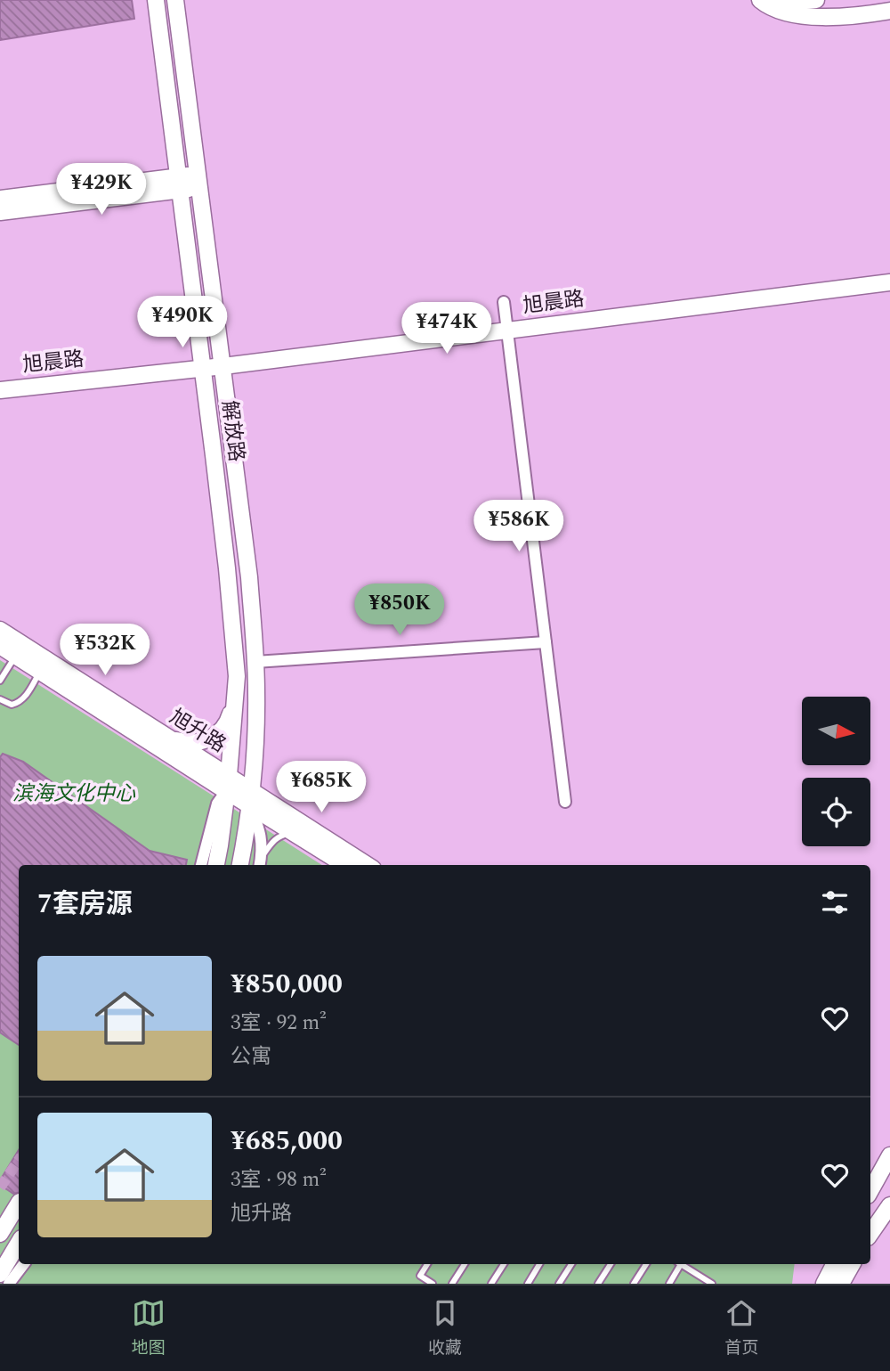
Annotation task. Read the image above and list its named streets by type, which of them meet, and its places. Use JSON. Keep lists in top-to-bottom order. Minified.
{"streets":{"street":["旭晨路","解放路","旭升路"]},"crossings":[["旭晨路","解放路"],["解放路","旭升路"]],"parks":["滨海文化中心"],"north":"right","page":{"price":["¥429K","¥490K","¥474K","¥586K","¥850K","¥532K","¥685K"],"heading":"7套房源","list":[{"name":"¥850,000","note":"3室 · 92 m² · 公寓"},{"name":"¥685,000","note":"3室 · 98 m² · 旭升路"}],"tabs":["地图","收藏","首页"]}}
